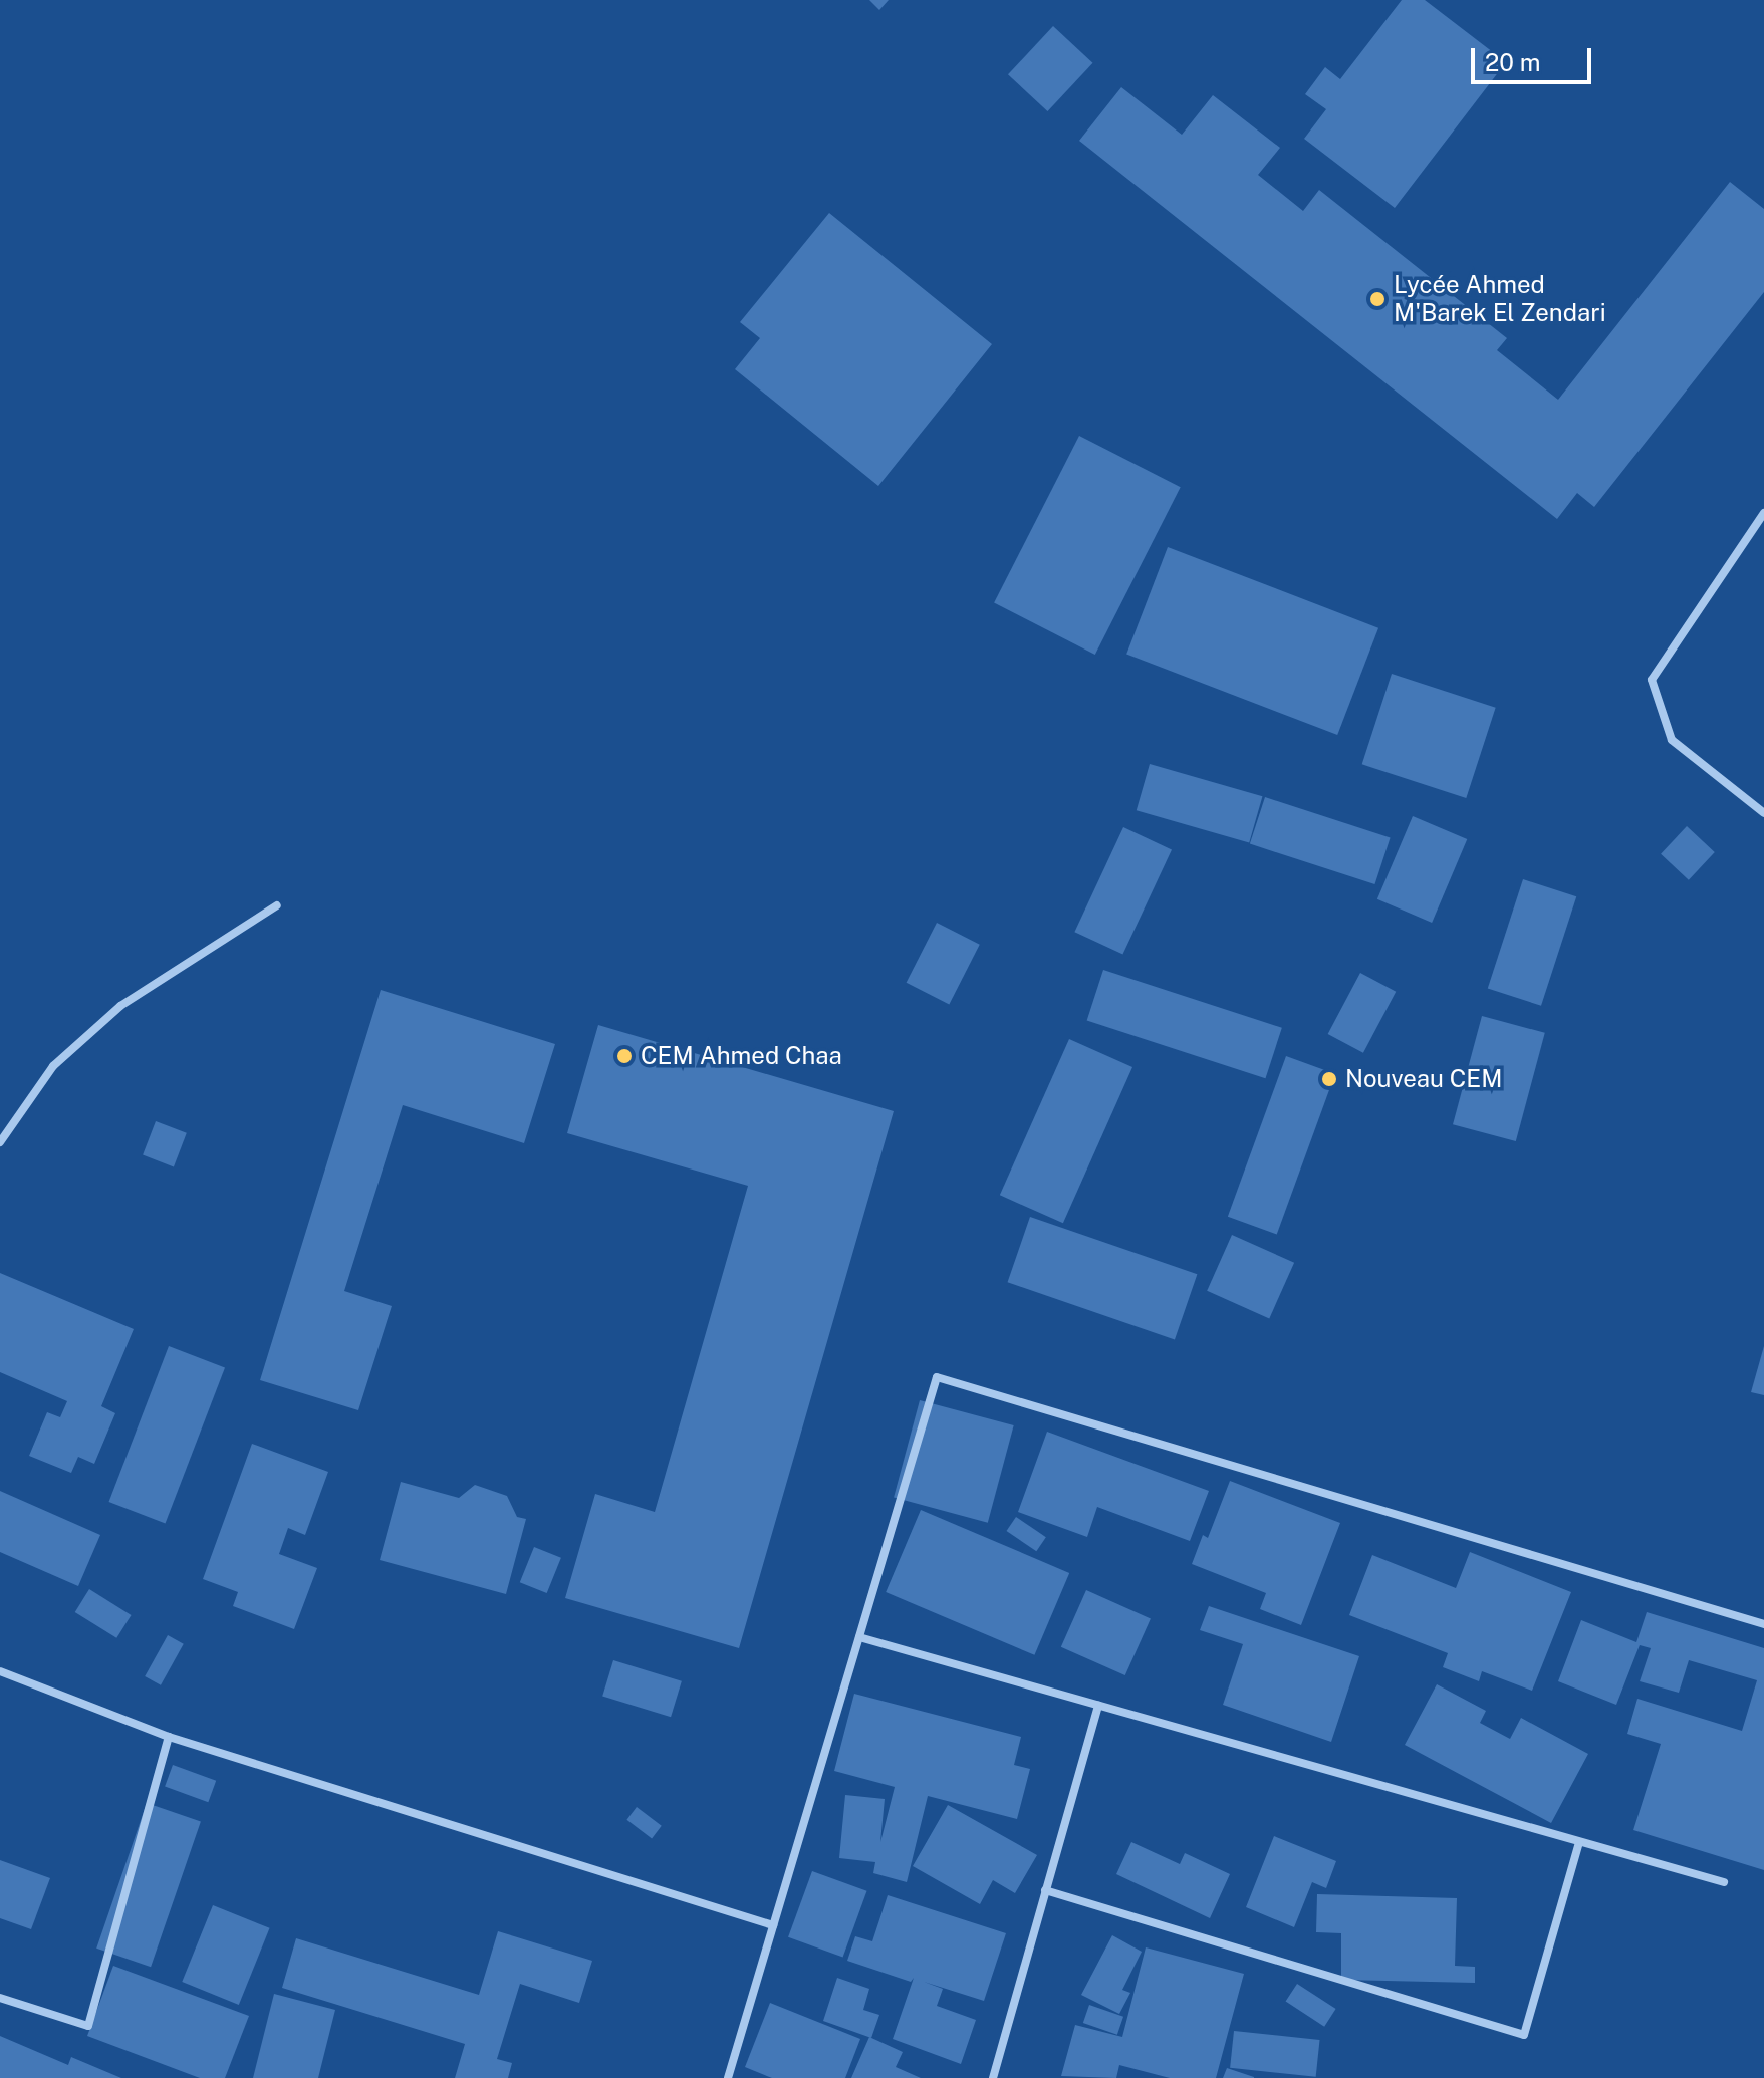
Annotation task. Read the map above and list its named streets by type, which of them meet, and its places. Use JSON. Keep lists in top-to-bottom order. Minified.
{"places":["Lycée Ahmed M'Barek El Zendari","CEM Ahmed Chaa","Nouveau CEM"],"scale_bar":"20 m"}
